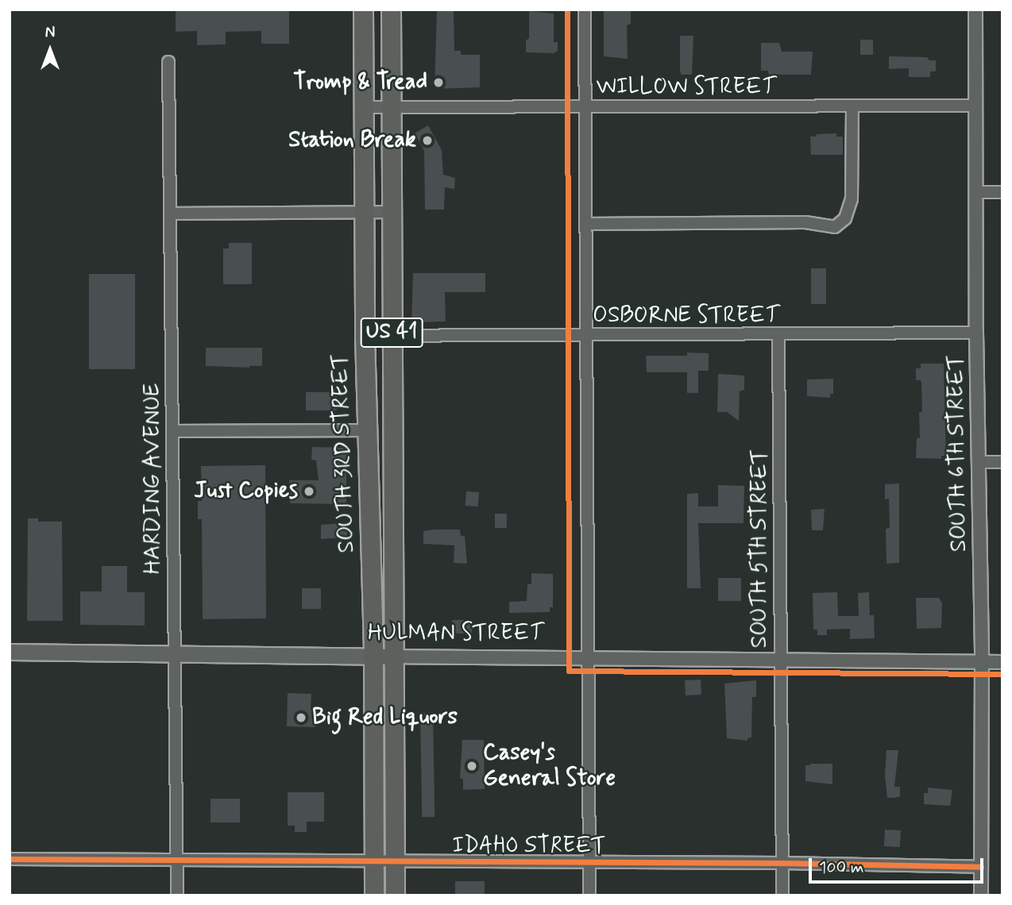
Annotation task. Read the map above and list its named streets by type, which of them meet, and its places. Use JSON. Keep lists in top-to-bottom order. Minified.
{"streets":{"highway":["US 41","SOUTH 3RD STREET"],"main road":["HULMAN STREET"],"street":["WILLOW STREET","OSBORNE STREET","SOUTH 6TH STREET","HARDING AVENUE","SOUTH 5TH STREET","IDAHO STREET"]},"crossings":[["WILLOW STREET","SOUTH 3RD STREET"],["WILLOW STREET","SOUTH 6TH STREET"],["OSBORNE STREET","SOUTH 3RD STREET"],["OSBORNE STREET","SOUTH 6TH STREET"],["OSBORNE STREET","SOUTH 5TH STREET"],["SOUTH 3RD STREET","HULMAN STREET"],["SOUTH 3RD STREET","IDAHO STREET"],["SOUTH 6TH STREET","HULMAN STREET"],["SOUTH 6TH STREET","IDAHO STREET"],["HARDING AVENUE","HULMAN STREET"],["HARDING AVENUE","IDAHO STREET"],["SOUTH 5TH STREET","HULMAN STREET"],["SOUTH 5TH STREET","IDAHO STREET"]],"places":["Tromp & Tread","Station Break","Just Copies","Big Red Liquors","Casey's General Store"],"scale_bar":"100 m","north":"top"}
